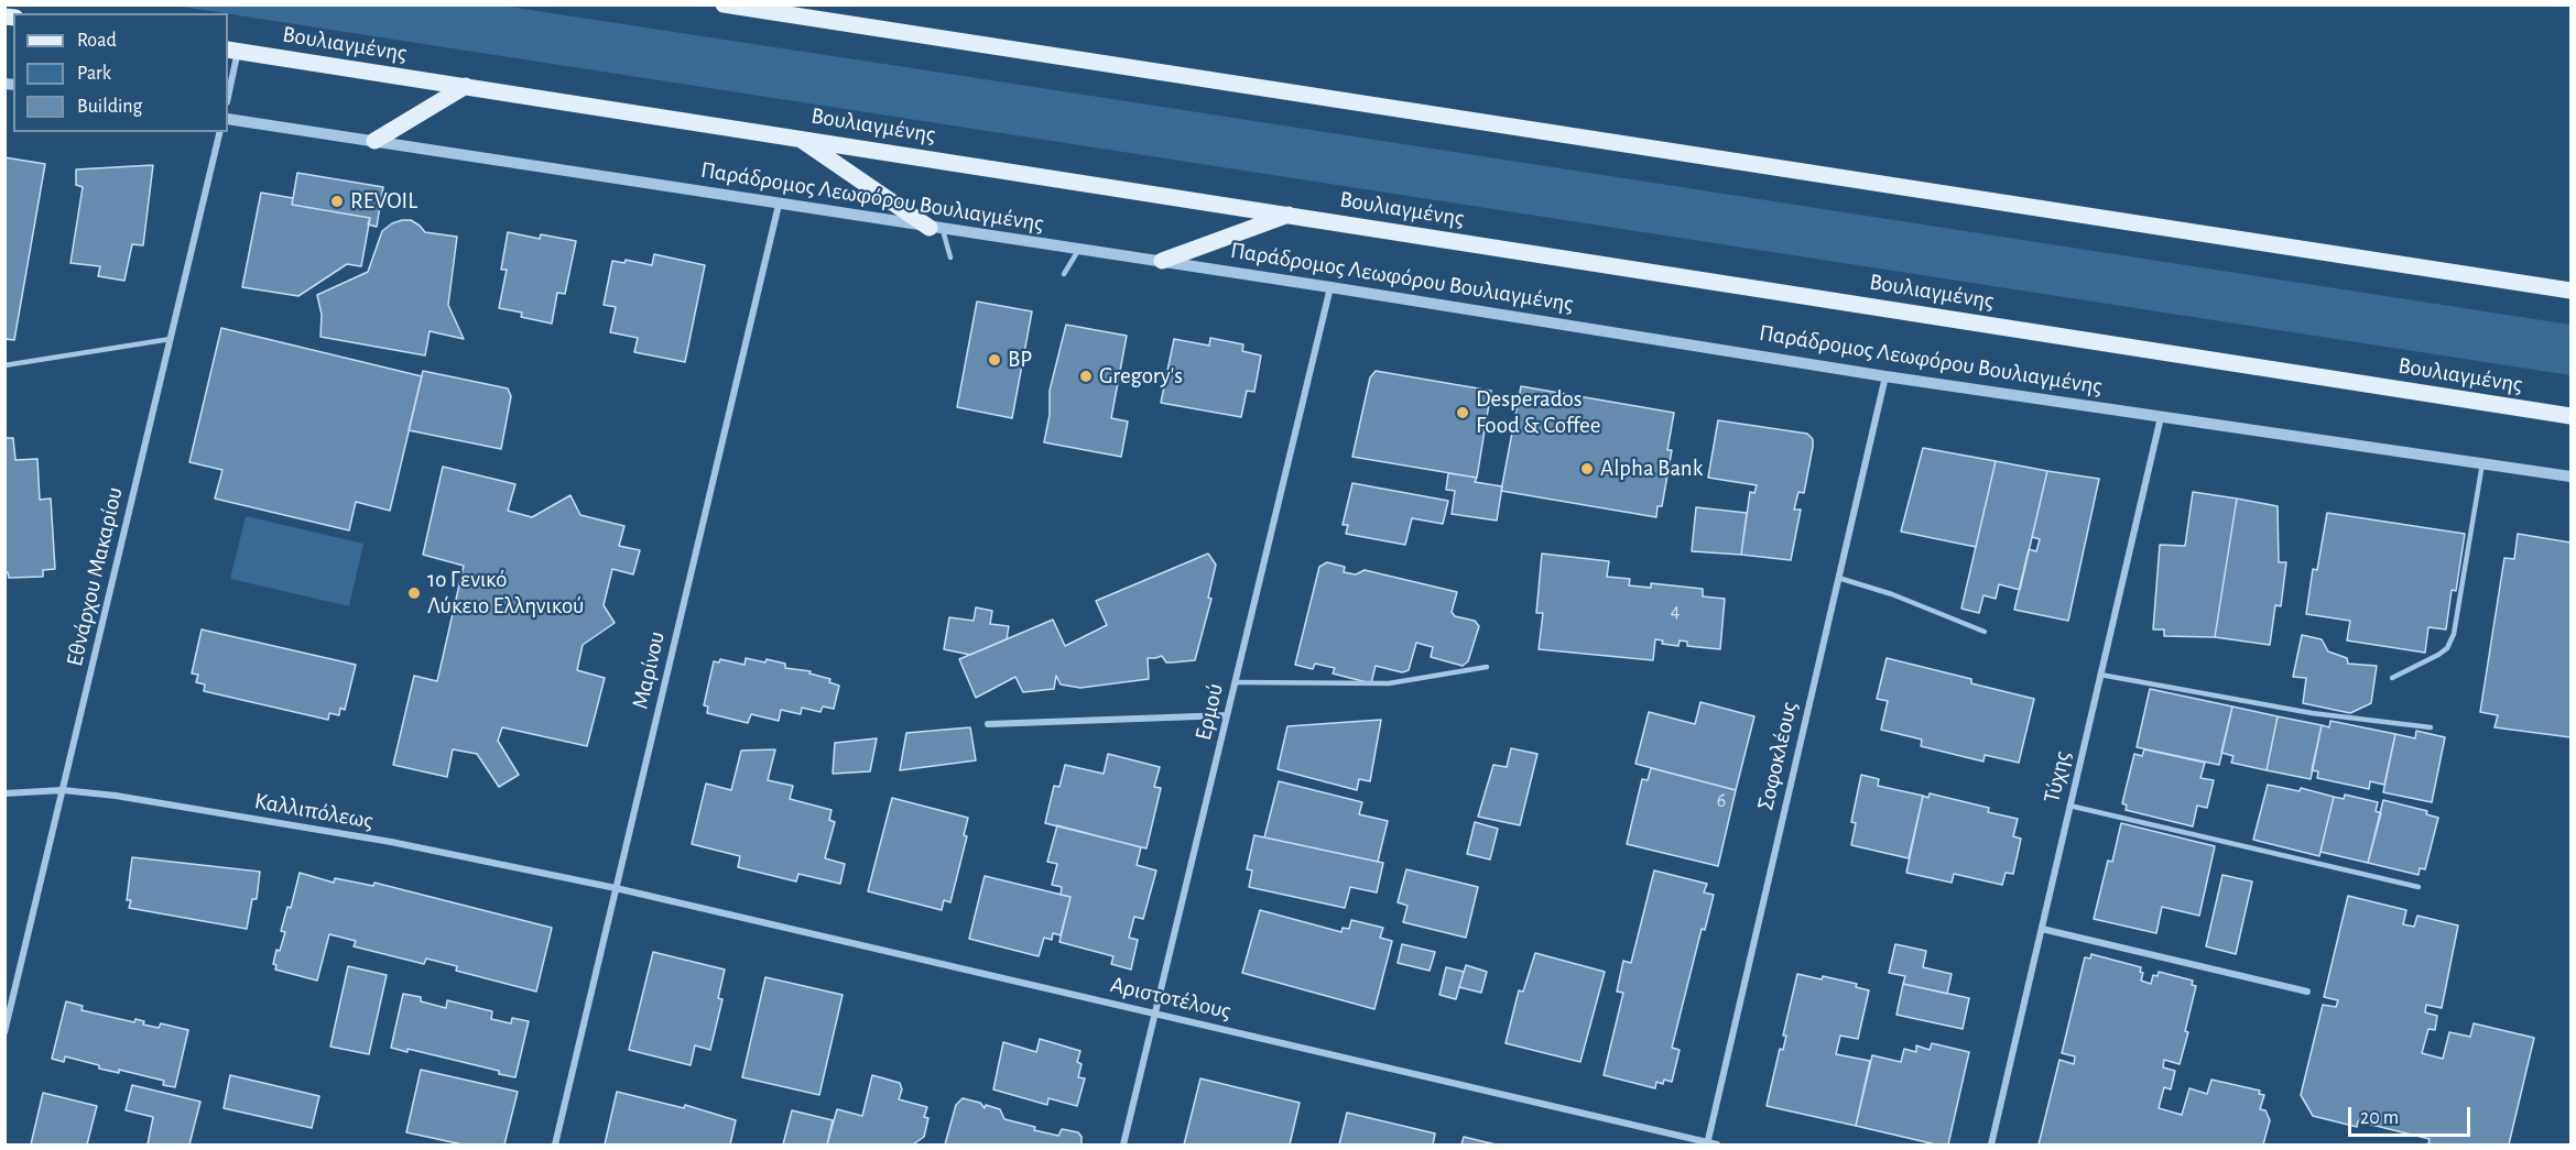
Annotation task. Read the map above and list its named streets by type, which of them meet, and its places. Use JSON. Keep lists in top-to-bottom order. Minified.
{"streets":{"main road":["Βουλιαγμένης"],"street":["Παράδρομος Λεωφόρου Βουλιαγμένης","Εθνάρχου Μακαρίου","Μαρίνου","Ερμού","Σοφοκλέους","Τύχης","Καλλιπόλεως","Αριστοτέλους"]},"crossings":[["Παράδρομος Λεωφόρου Βουλιαγμένης","Μαρίνου"],["Παράδρομος Λεωφόρου Βουλιαγμένης","Ερμού"],["Παράδρομος Λεωφόρου Βουλιαγμένης","Σοφοκλέους"],["Παράδρομος Λεωφόρου Βουλιαγμένης","Τύχης"],["Εθνάρχου Μακαρίου","Καλλιπόλεως"],["Μαρίνου","Καλλιπόλεως"],["Μαρίνου","Αριστοτέλους"],["Ερμού","Αριστοτέλους"],["Σοφοκλέους","Αριστοτέλους"],["Καλλιπόλεως","Αριστοτέλους"]],"places":["REVOIL","BP","Gregory's","Desperados Food & Coffee","Alpha Bank","1ο Γενικό Λύκειο Ελληνικού"],"house_numbers":["4","6"],"legend":["Road","Park","Building"],"scale_bar":"20 m"}
